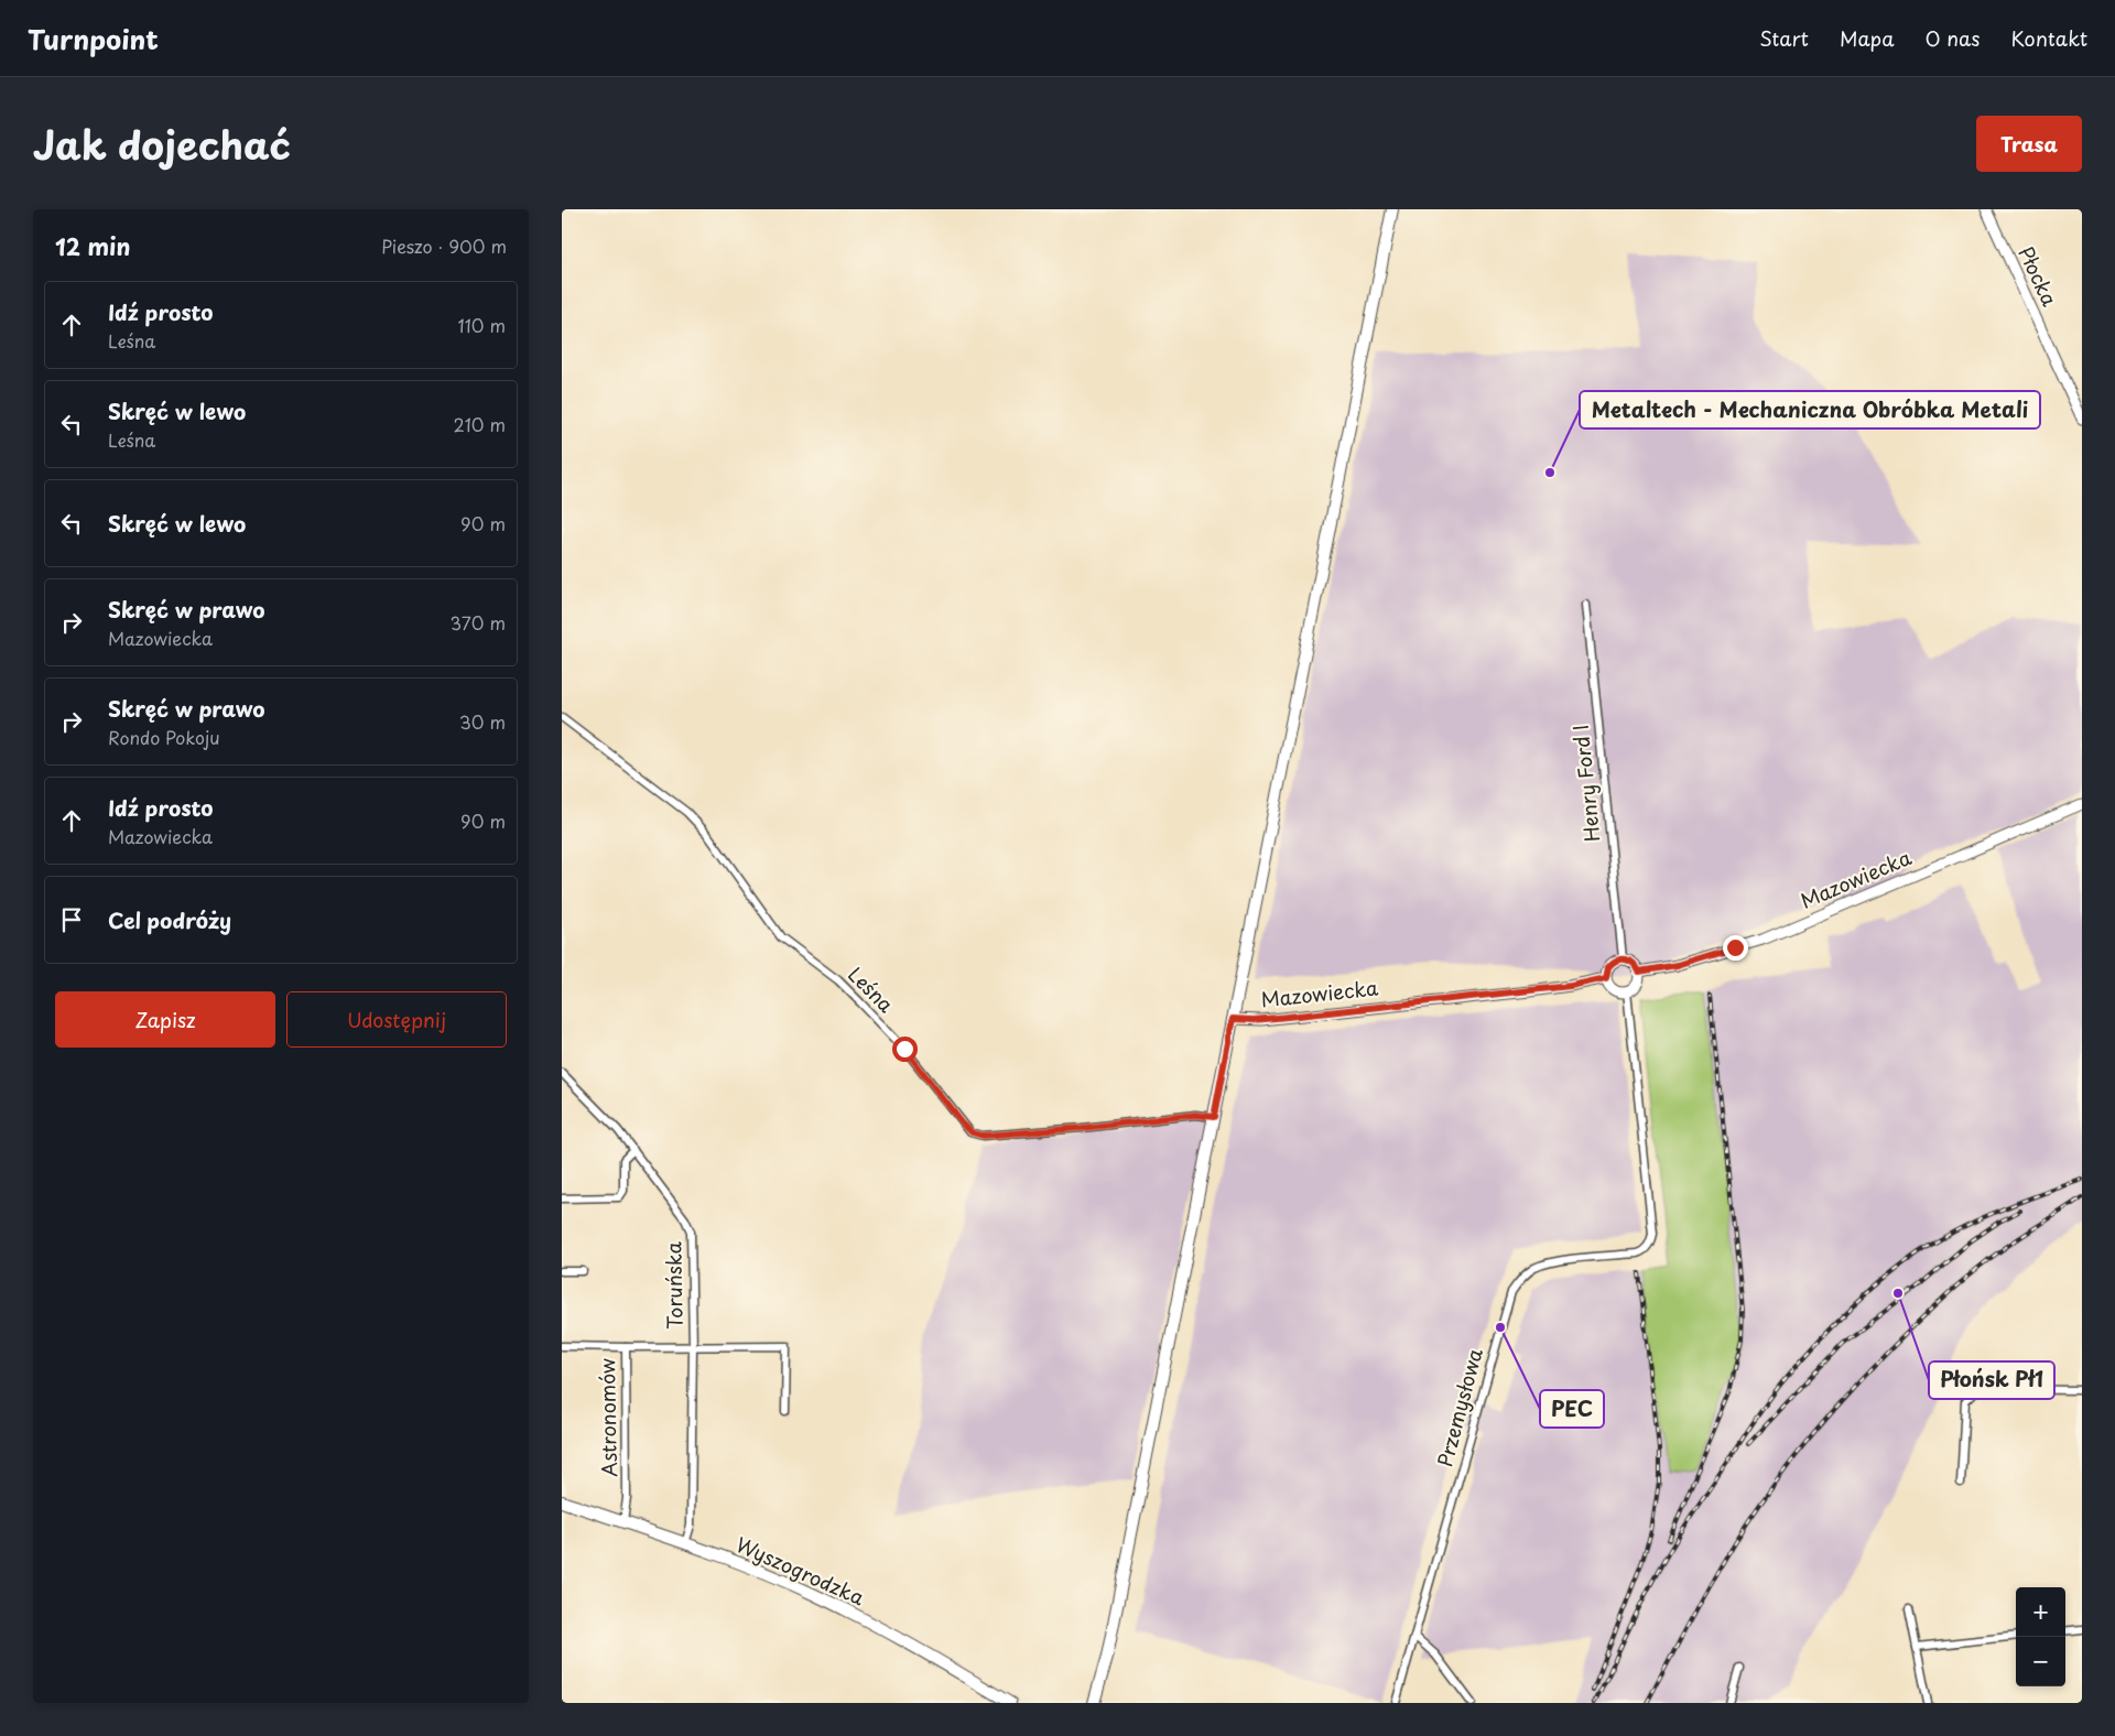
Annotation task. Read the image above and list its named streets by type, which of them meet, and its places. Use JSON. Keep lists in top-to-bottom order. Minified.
{"streets":{"main road":["Wyszogrodzka"],"street":["Płocka","Henry Ford I","Mazowiecka","Leśna","Toruńska","Przemysłowa","Astronomów"]},"crossings":[["Henry Ford I","Mazowiecka"],["Henry Ford I","Przemysłowa"],["Mazowiecka","Przemysłowa"],["Toruńska","Astronomów"],["Toruńska","Wyszogrodzka"],["Astronomów","Wyszogrodzka"]],"places":["Metaltech - Mechaniczna Obróbka Metali","Płońsk Pł1","PEC"],"page":{"header":"Turnpoint","nav":["Start","Mapa","O nas","Kontakt"],"title":"Jak dojechać","buttons":["Trasa",["Zapisz","Udostępnij"]],"heading":["12 min","Pieszo · 900 m"],"list":[["Idź prosto","Leśna","110 m"],["Skręć w lewo","Leśna","210 m"],["Skręć w lewo","90 m"],["Skręć w prawo","Mazowiecka","370 m"],["Skręć w prawo","Rondo Pokoju","30 m"],["Idź prosto","Mazowiecka","90 m"],"Cel podróży"],"map_buttons":["+","−"]}}
